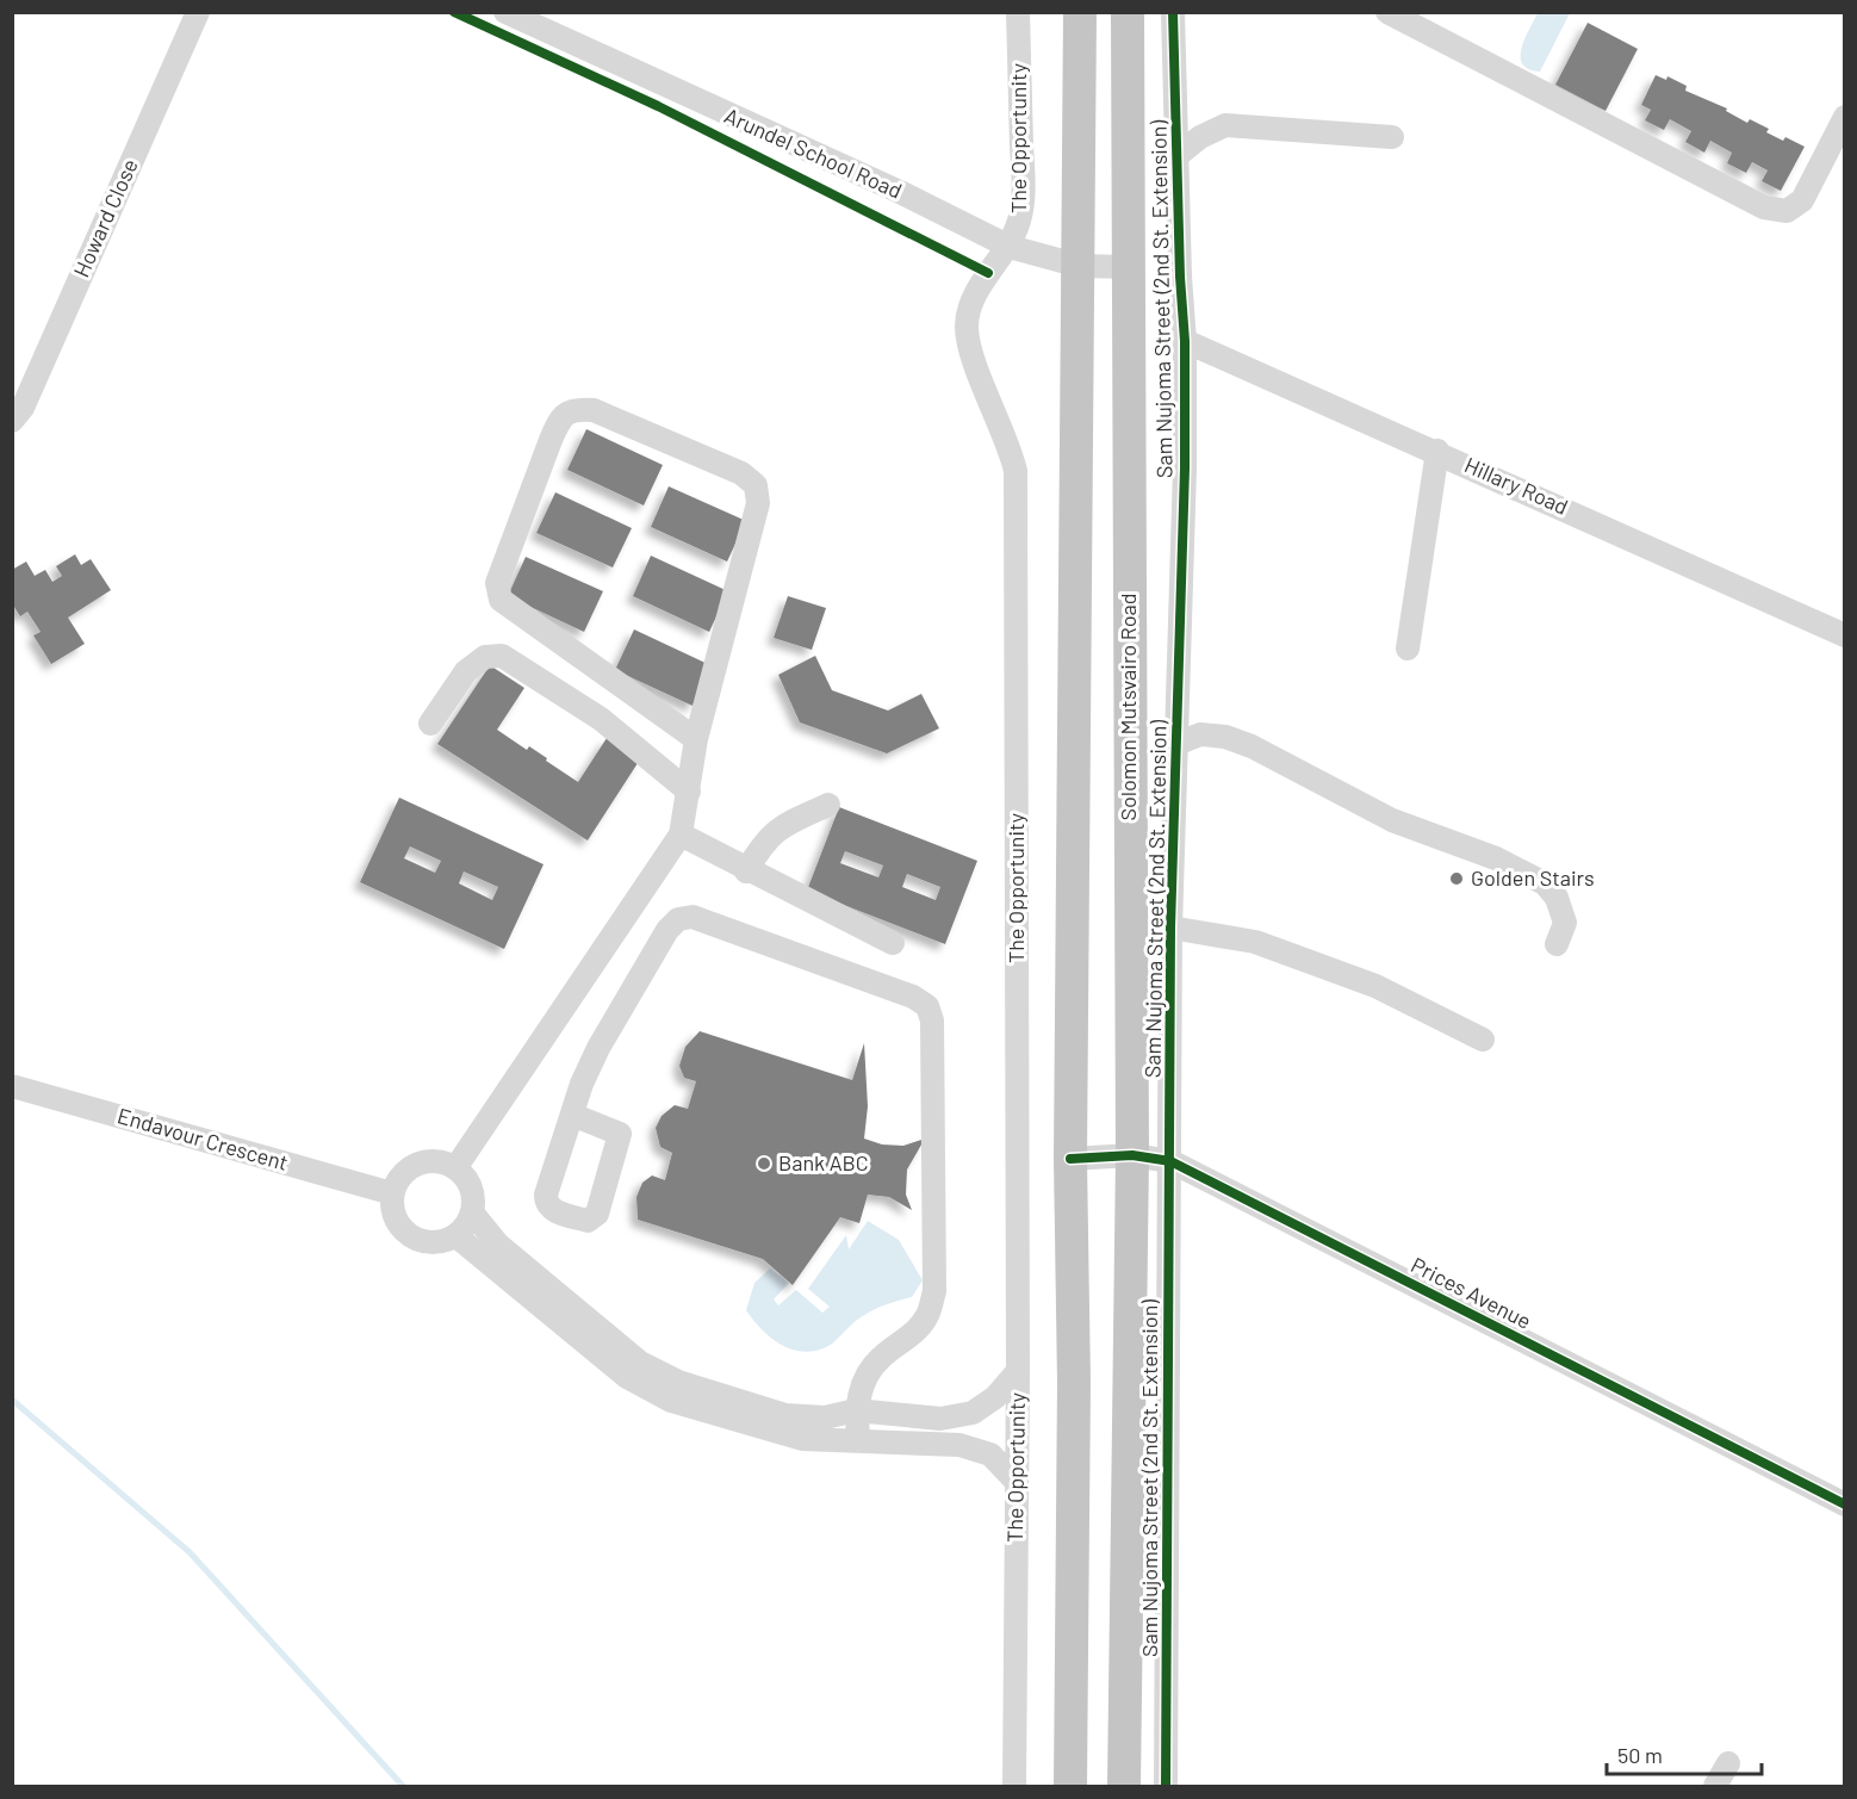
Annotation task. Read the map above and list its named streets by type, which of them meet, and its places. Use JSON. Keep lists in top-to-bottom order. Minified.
{"streets":{"highway":["Solomon Mutsvairo Road"],"street":["The Opportunity","Arundel School Road","Howard Close","Sam Nujoma Street (2nd St. Extension)","Hillary Road","Endavour Crescent","Prices Avenue"]},"crossings":[["The Opportunity","Arundel School Road"],["Arundel School Road","Solomon Mutsvairo Road"],["Sam Nujoma Street (2nd St. Extension)","Hillary Road"],["Sam Nujoma Street (2nd St. Extension)","Prices Avenue"],["Solomon Mutsvairo Road","Prices Avenue"]],"places":["Golden Stairs","Bank ABC"],"scale_bar":"50 m"}
